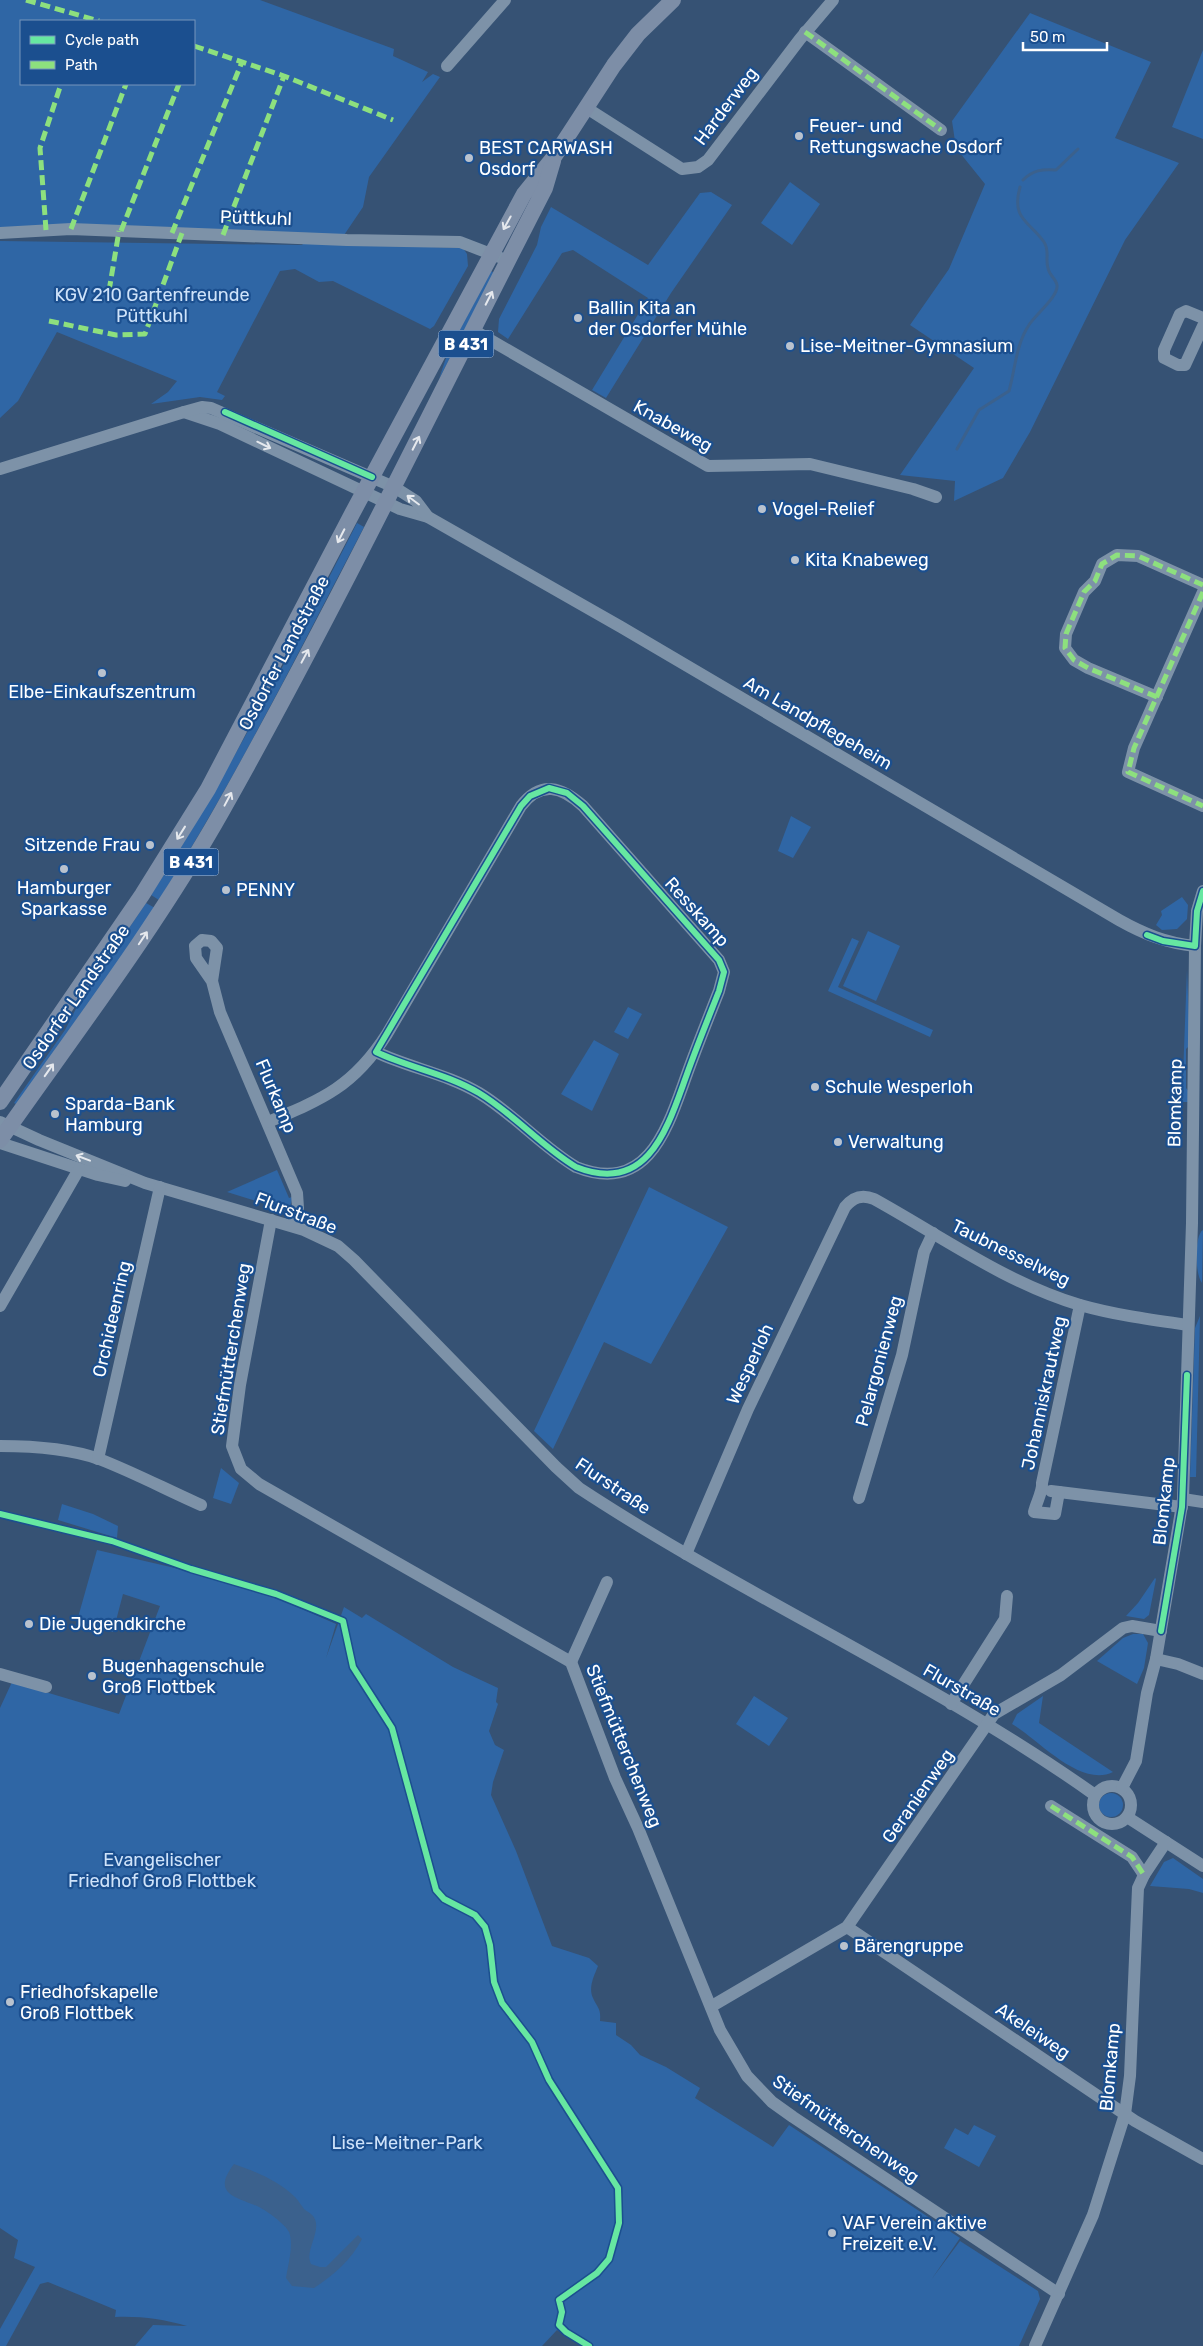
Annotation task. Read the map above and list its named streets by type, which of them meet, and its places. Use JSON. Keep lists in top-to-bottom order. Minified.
{"streets":{"main road":["B 431","Osdorfer Landstraße"],"street":["Harderweg","Püttkuhl","Knabeweg","Am Landpflegeheim","Resskamp","Flurkamp","Blomkamp","Flurstraße","Taubnesselweg","Orchideenring","Stiefmütterchenweg","Pelargonienweg","Wesperloh","Johanniskrautweg","Geranienweg","Akeleiweg"]},"crossings":[["Harderweg","Osdorfer Landstraße"],["Püttkuhl","Osdorfer Landstraße"],["Knabeweg","Osdorfer Landstraße"],["Osdorfer Landstraße","Am Landpflegeheim"],["Osdorfer Landstraße","Flurstraße"],["Am Landpflegeheim","Blomkamp"],["Resskamp","Flurkamp"],["Flurkamp","Flurstraße"],["Blomkamp","Flurstraße"],["Blomkamp","Taubnesselweg"],["Blomkamp","Stiefmütterchenweg"],["Blomkamp","Johanniskrautweg"],["Blomkamp","Geranienweg"],["Blomkamp","Akeleiweg"],["Flurstraße","Orchideenring"],["Flurstraße","Stiefmütterchenweg"],["Flurstraße","Wesperloh"],["Flurstraße","Geranienweg"],["Taubnesselweg","Pelargonienweg"],["Taubnesselweg","Wesperloh"],["Taubnesselweg","Johanniskrautweg"],["Stiefmütterchenweg","Geranienweg"],["Geranienweg","Akeleiweg"]],"parks":["KGV 210 Gartenfreunde Püttkuhl","Evangelischer Friedhof Groß Flottbek","Lise-Meitner-Park"],"places":["Feuer- und Rettungswache Osdorf","BEST CARWASH Osdorf","Ballin Kita an der Osdorfer Mühle","Lise-Meitner-Gymnasium","Vogel-Relief","Kita Knabeweg","Elbe-Einkaufszentrum","Sitzende Frau","Hamburger Sparkasse","PENNY","Schule Wesperloh","Sparda-Bank Hamburg","Verwaltung","Die Jugendkirche","Bugenhagenschule Groß Flottbek","Bärengruppe","Friedhofskapelle Groß Flottbek","VAF Verein aktive Freizeit e.V."],"legend":["Cycle path","Path"],"scale_bar":"50 m"}
